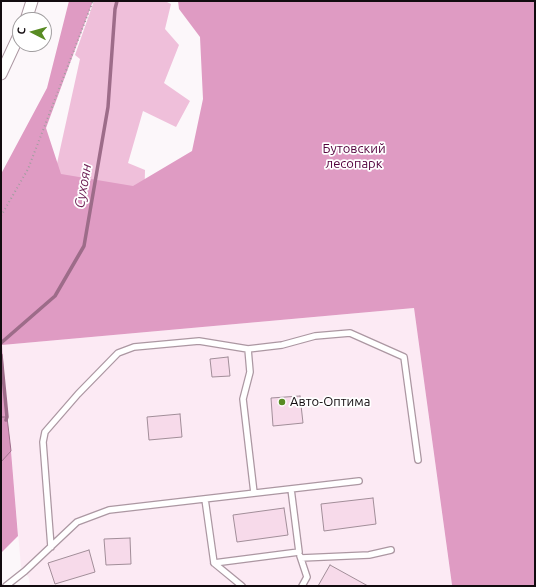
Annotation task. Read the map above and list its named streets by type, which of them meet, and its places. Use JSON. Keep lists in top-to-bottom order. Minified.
{"water":["Сухоян"],"parks":["Бутовский лесопарк"],"places":["Авто-Оптима"],"north":"left"}
